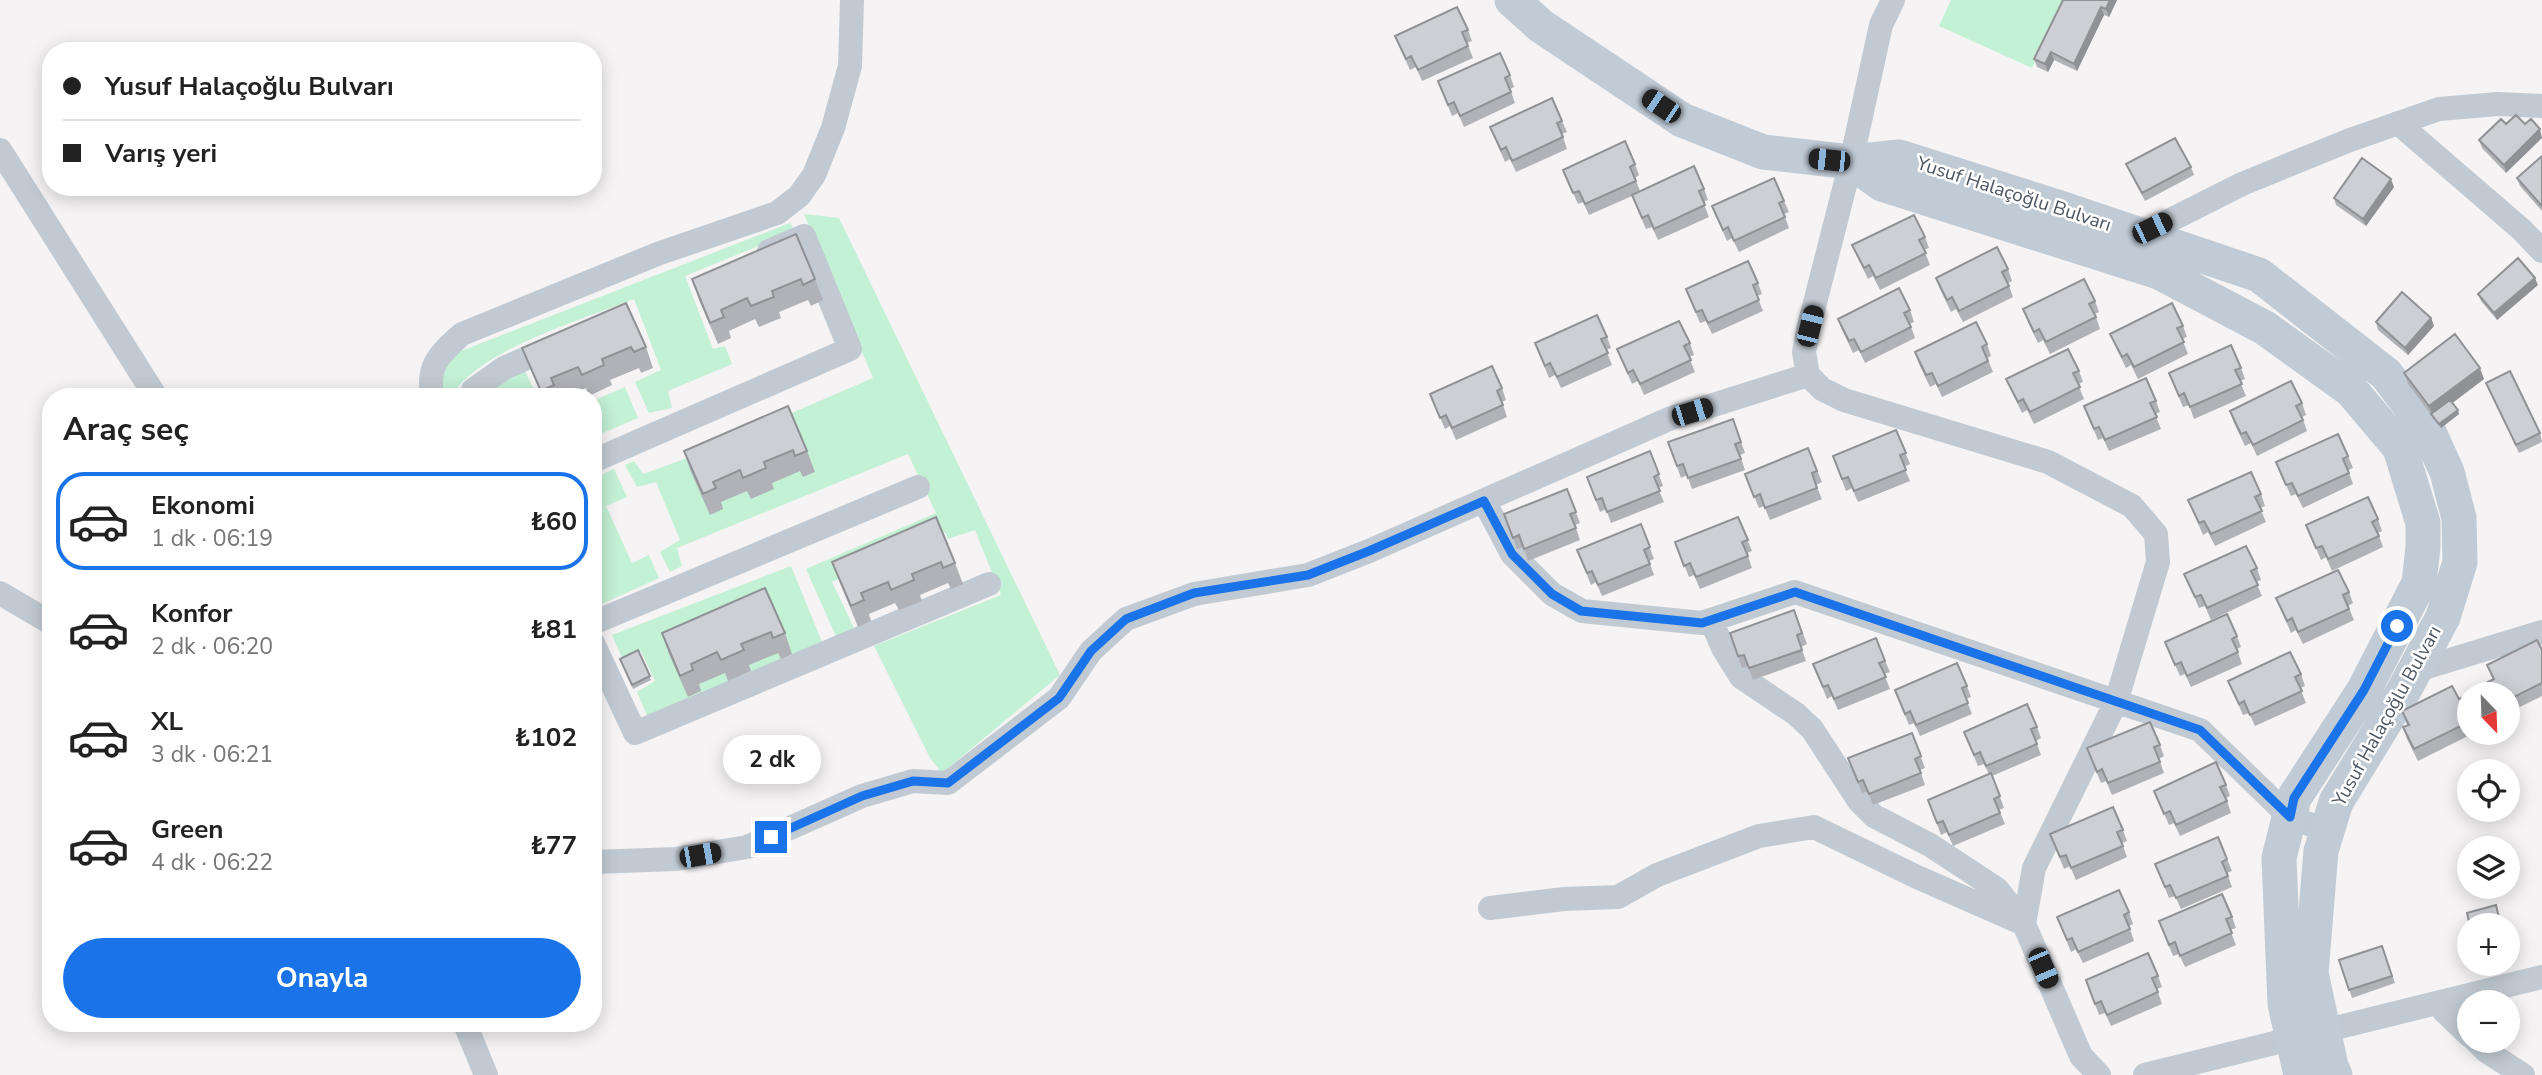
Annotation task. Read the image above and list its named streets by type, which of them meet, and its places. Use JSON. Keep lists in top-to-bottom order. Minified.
{"streets":{"street":["Yusuf Halaçoğlu Bulvarı"]},"north":"bottom right","page":{"banner":["Yusuf Halaçoğlu Bulvarı","Varış yeri"],"heading":"Araç seç","list":[{"name":"Ekonomi","note":"1 dk · 06:19","value":"₺60"},{"name":"Konfor","note":"2 dk · 06:20","value":"₺81"},{"name":"XL","note":"3 dk · 06:21","value":"₺102"},{"name":"Green","note":"4 dk · 06:22","value":"₺77"}],"map_buttons":["+","−"],"bubble":"2 dk","buttons":"Onayla"}}
